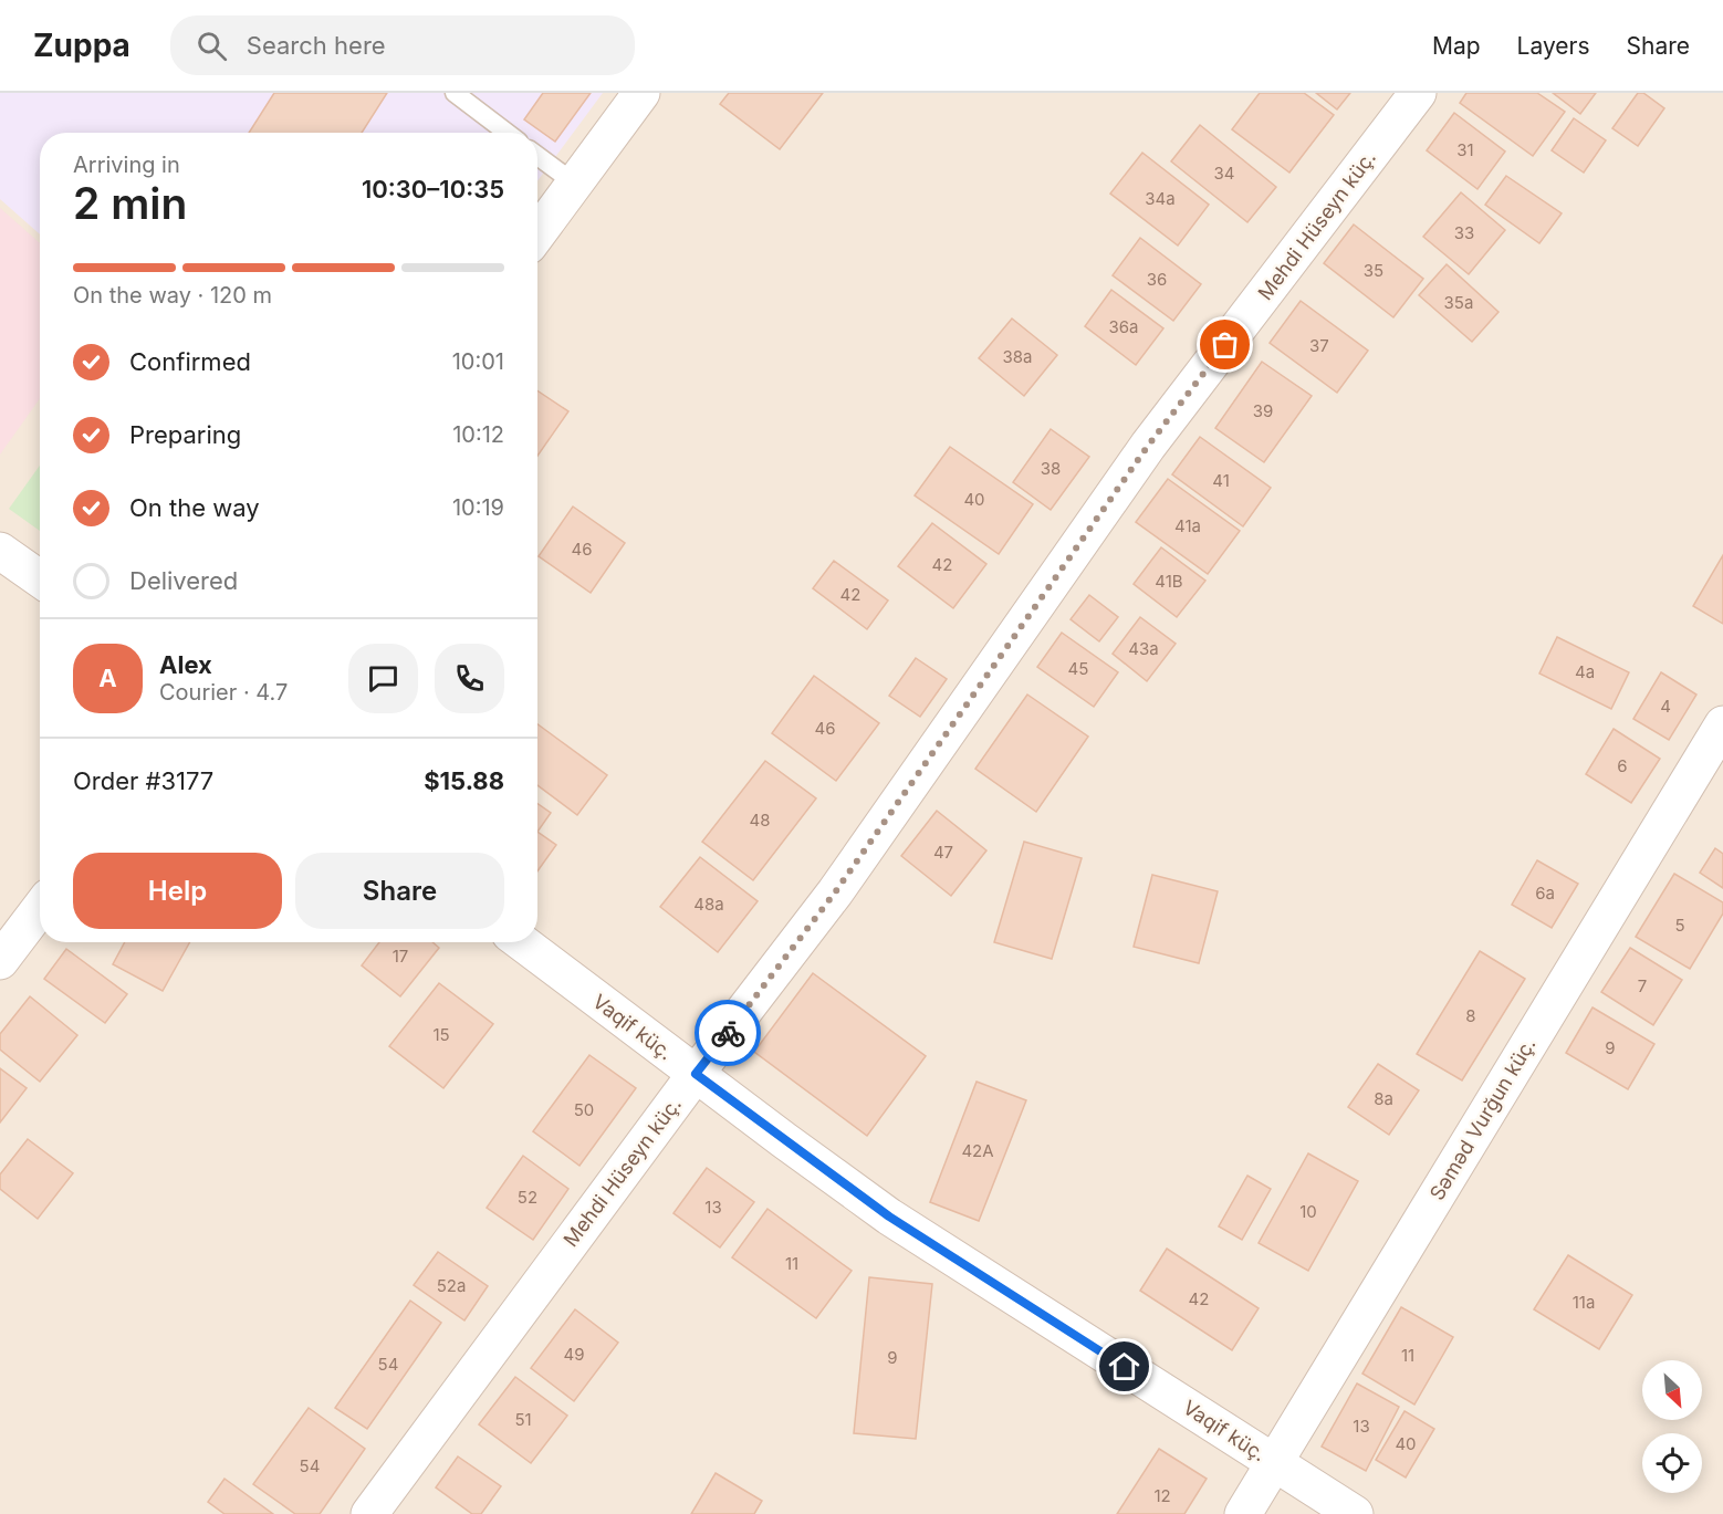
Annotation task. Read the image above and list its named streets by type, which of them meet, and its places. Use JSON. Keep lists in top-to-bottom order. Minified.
{"streets":{"street":["Mehdi Hüseyn küç.","Vaqif küç.","Səməd Vurğun küç."]},"crossings":[["Mehdi Hüseyn küç.","Vaqif küç."],["Vaqif küç.","Səməd Vurğun küç."]],"house_numbers":["31","34","34a","33","35","36","35a","36a","37","38a","39","38","41","40","41a","46","42","41B","42","43a","45","4a","4","46","6","48","47","6a","48a","5","17","7","8","15","9","8a","50","42A","52","13","10","11","52a","42","11a","49","11","9","54","51","13","40","54","12"],"north":"bottom right","page":{"header":"Zuppa","search":"Search here","nav":["Map","Layers","Share"],"heading":["2 min","Arriving in","10:30–10:35"],"panel":["Alex","Courier · 4.7","Order #3177","$15.88"],"bar":"On the way · 120 m","list":[["Confirmed","10:01"],["Preparing","10:12"],["On the way","10:19"],"Delivered"],"round":"A","buttons":["Help","Share"]}}
